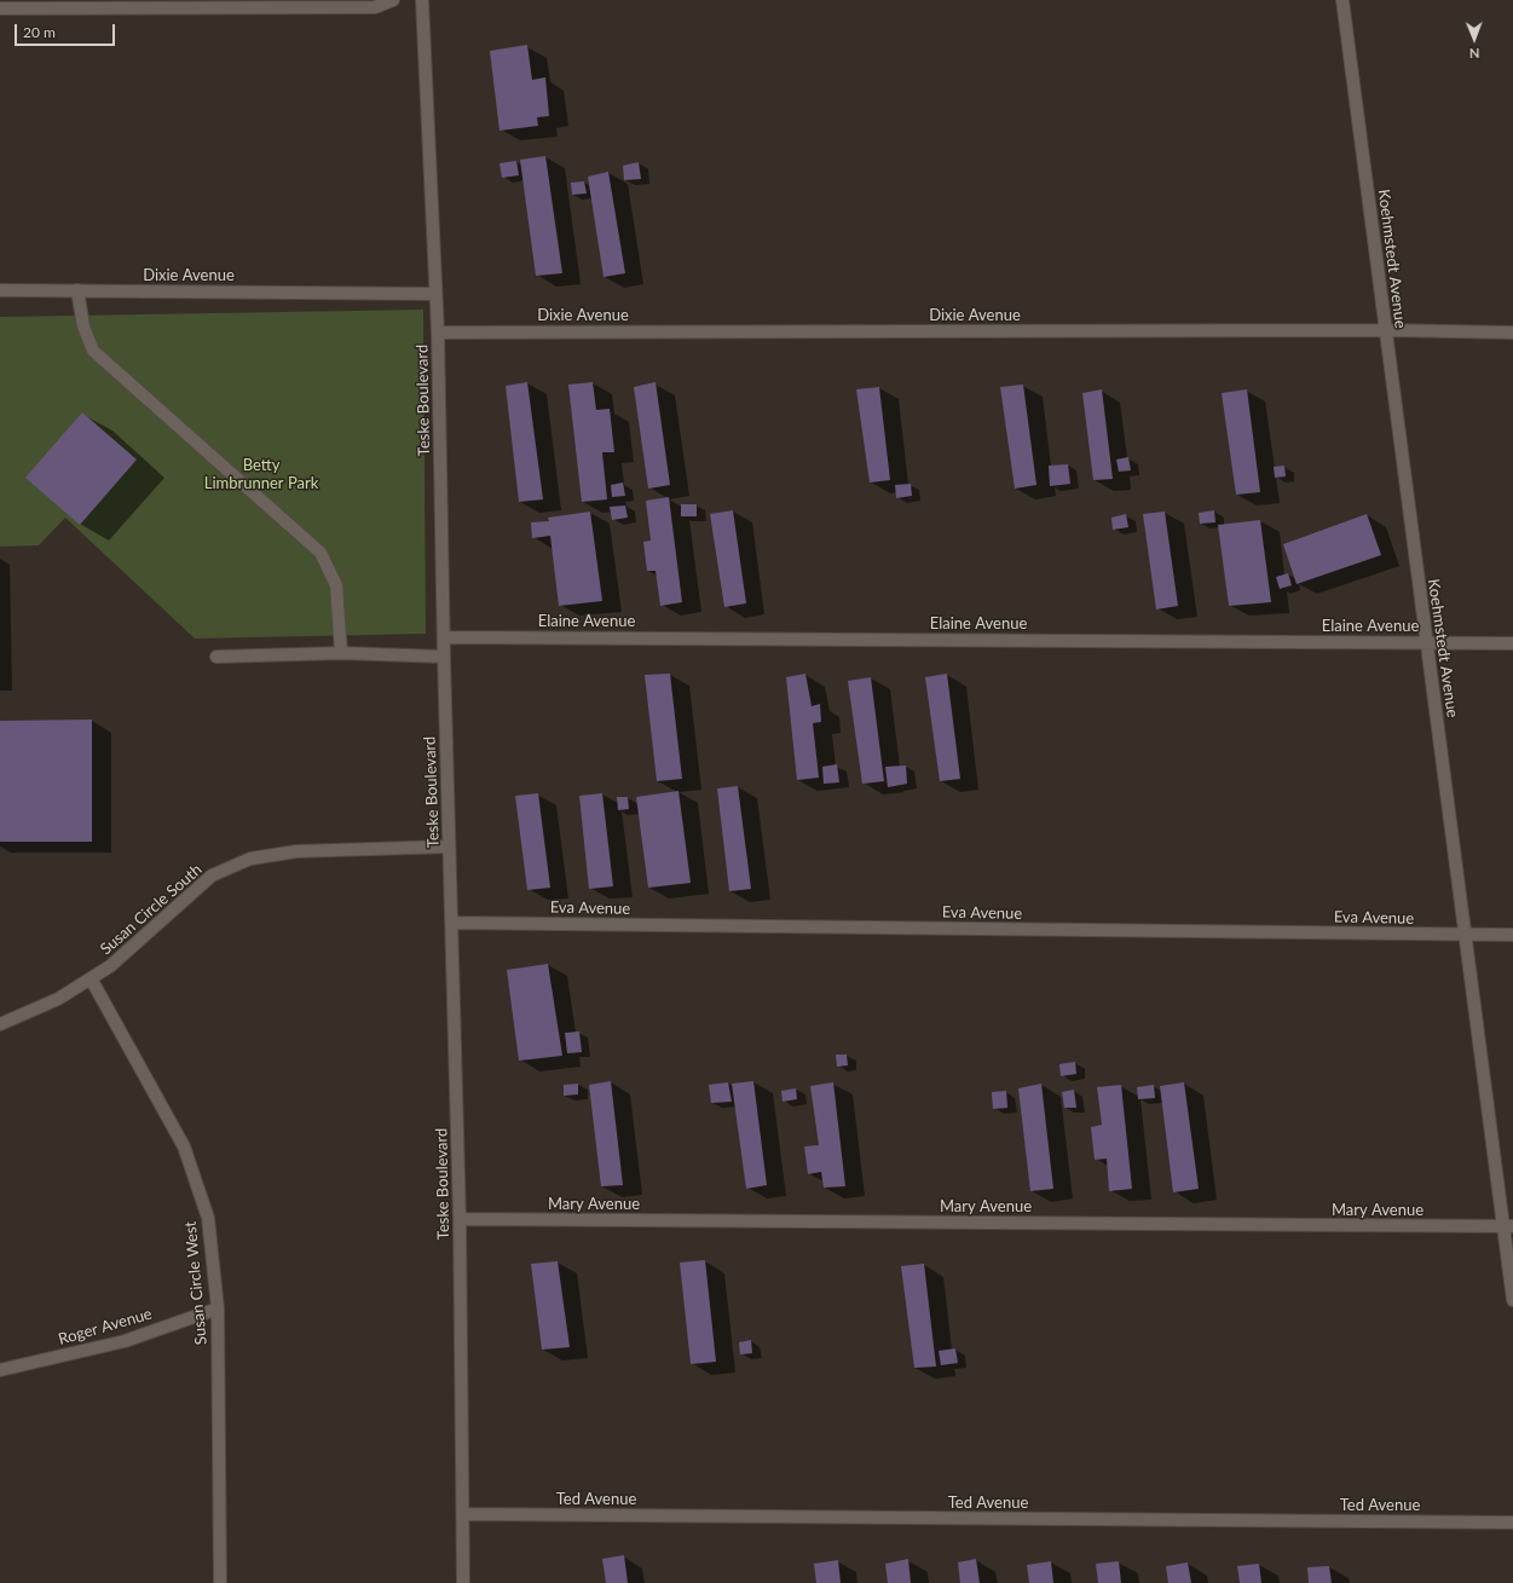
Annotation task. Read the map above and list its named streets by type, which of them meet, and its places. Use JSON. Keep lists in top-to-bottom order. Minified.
{"streets":{"street":["Koehmstedt Avenue","Dixie Avenue","Teske Boulevard","Elaine Avenue","Eva Avenue","Susan Circle South","Mary Avenue","Susan Circle West","Roger Avenue","Ted Avenue"]},"crossings":[["Koehmstedt Avenue","Dixie Avenue"],["Koehmstedt Avenue","Elaine Avenue"],["Koehmstedt Avenue","Eva Avenue"],["Koehmstedt Avenue","Mary Avenue"],["Dixie Avenue","Teske Boulevard"],["Teske Boulevard","Elaine Avenue"],["Teske Boulevard","Eva Avenue"],["Teske Boulevard","Susan Circle South"],["Teske Boulevard","Mary Avenue"],["Teske Boulevard","Ted Avenue"],["Susan Circle South","Susan Circle West"],["Susan Circle West","Roger Avenue"]],"parks":["Betty Limbrunner Park"],"scale_bar":"20 m","north":"bottom"}
